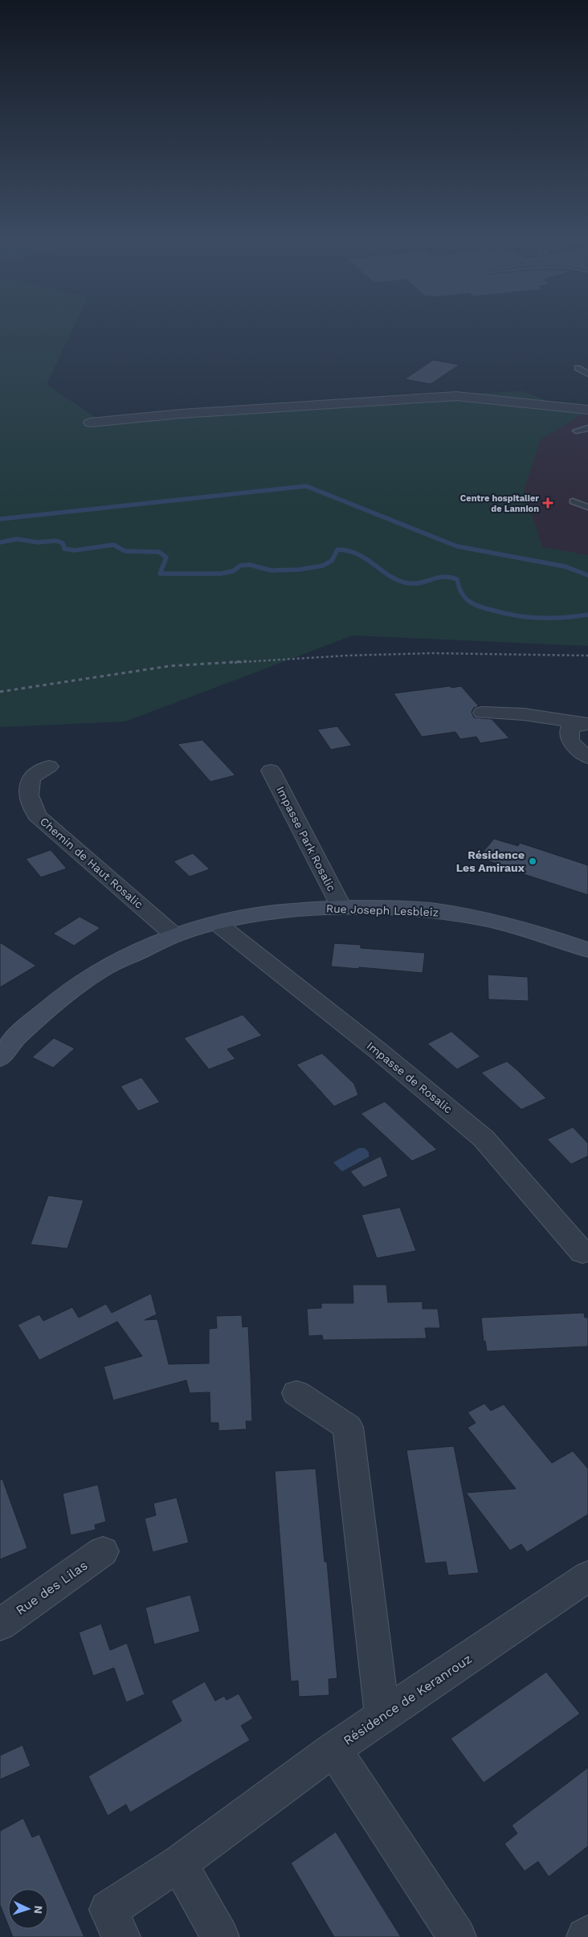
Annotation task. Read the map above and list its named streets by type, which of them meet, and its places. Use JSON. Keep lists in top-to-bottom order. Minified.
{"streets":{"main road":["Rue Joseph Lesbleiz"],"street":["Impasse Park Rosalic","Chemin de Haut Rosalic","Impasse de Rosalic","Rue des Lilas","Résidence de Keranrouz"]},"crossings":[["Impasse Park Rosalic","Rue Joseph Lesbleiz"],["Chemin de Haut Rosalic","Rue Joseph Lesbleiz"],["Rue Joseph Lesbleiz","Impasse de Rosalic"]],"places":{"health":["Centre hospitalier de Lannion"],"other":["Résidence Les Amiraux"]},"north":"right"}
